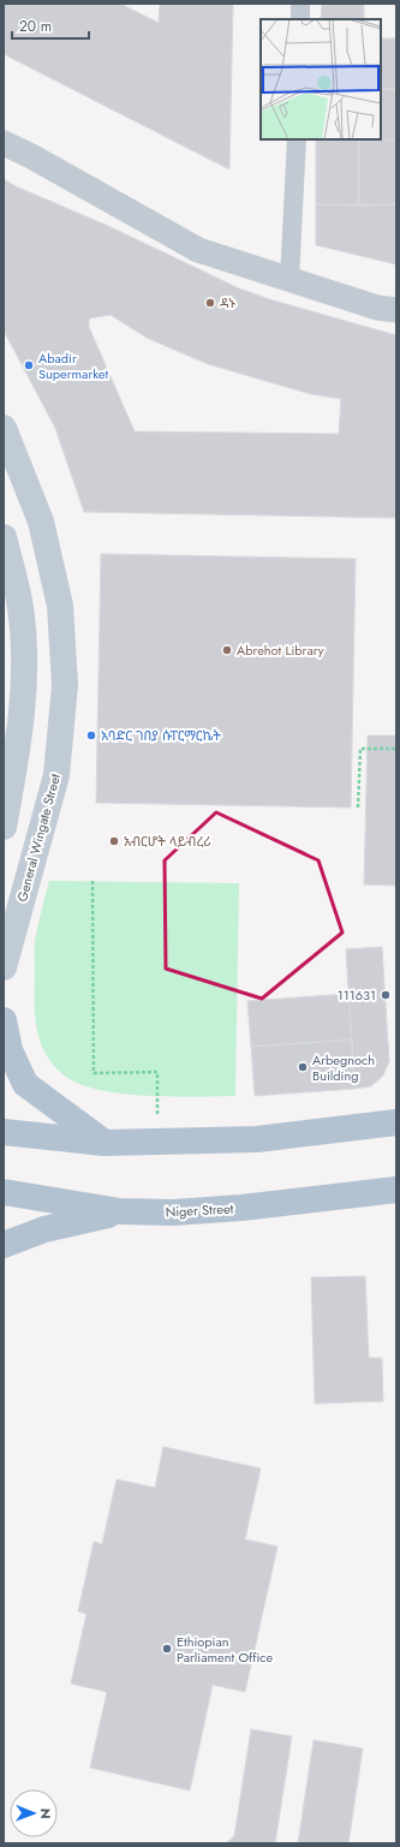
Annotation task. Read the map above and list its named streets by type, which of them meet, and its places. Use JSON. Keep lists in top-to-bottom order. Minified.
{"streets":{"main road":["General Wingate Street","Niger Street"]},"places":["ዳኑ","Abadir Supermarket","Abrehot Library","አባድር ገበያ ሱፐርማርኬት","አብርሆት ላይብረሪ","111631","Arbegnoch Building","Ethiopian Parliament Office"],"scale_bar":"20 m","north":"right"}
